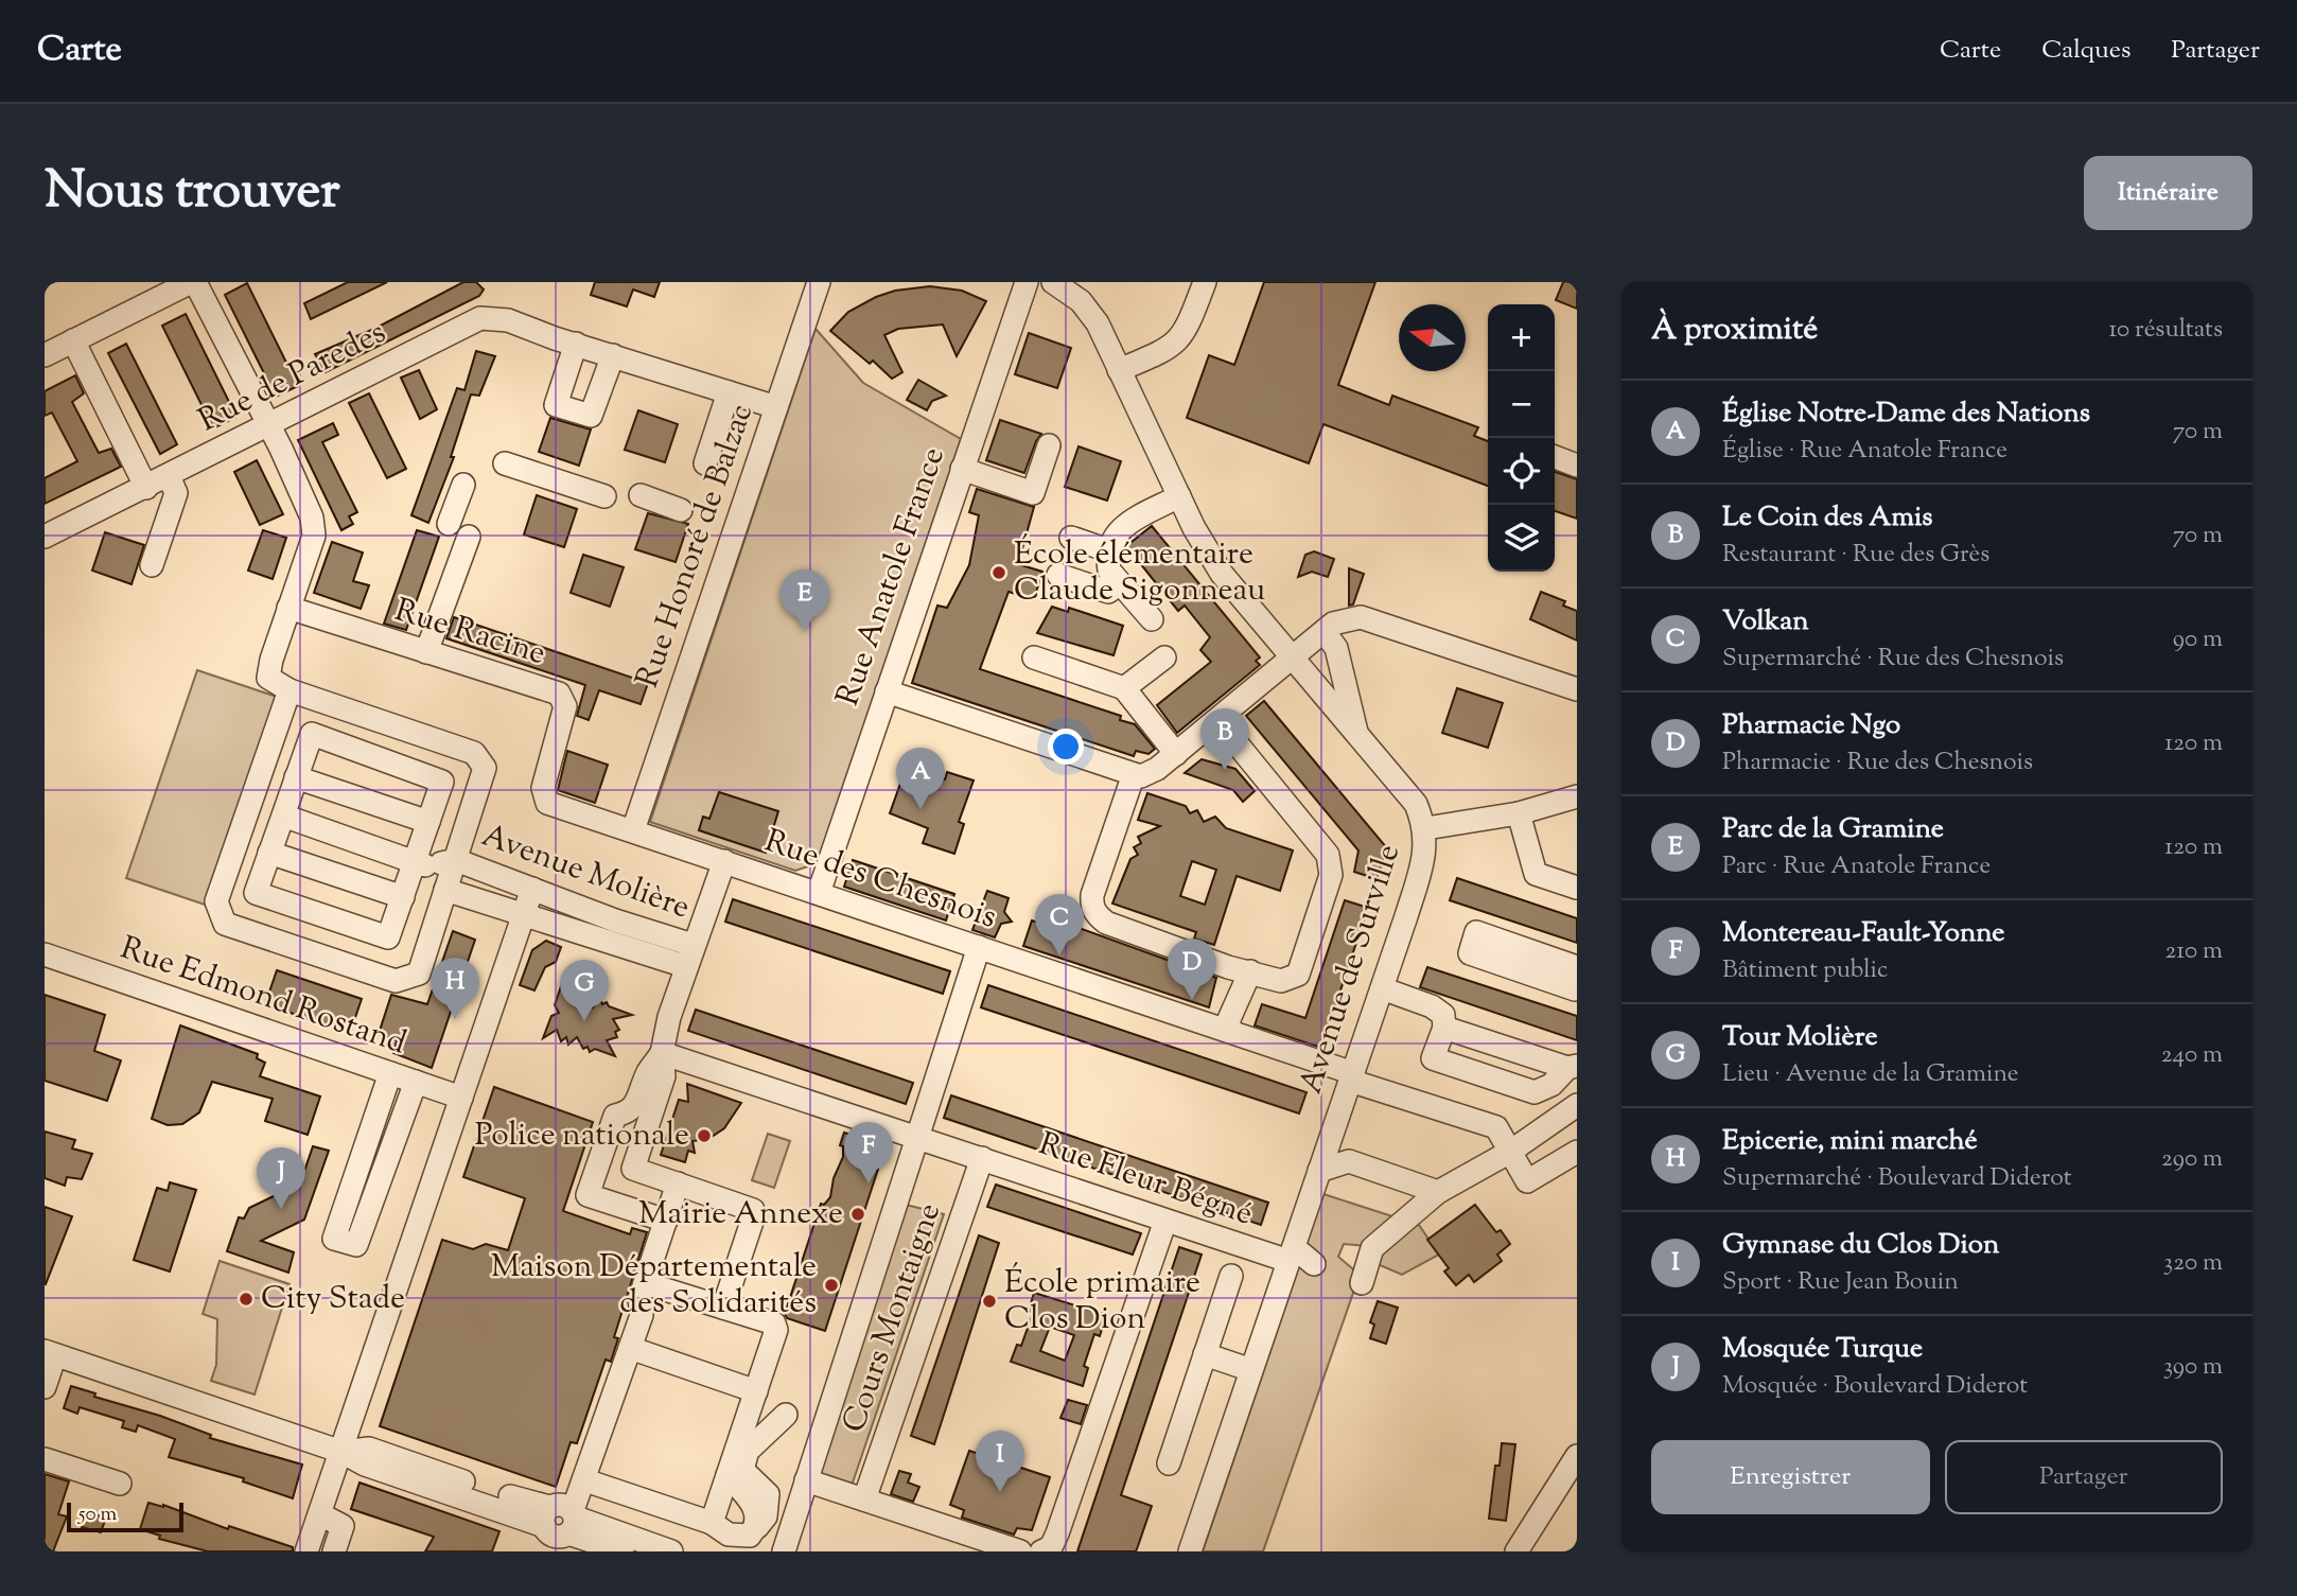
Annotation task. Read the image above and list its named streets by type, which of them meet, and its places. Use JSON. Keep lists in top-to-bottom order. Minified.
{"streets":{"street":["Rue de Paredes","Rue Honoré de Balzac","Rue Anatole France","Rue Racine","Avenue Molière","Rue des Chesnois","Avenue de Surville","Rue Edmond Rostand","Rue Fleur Bégné","Cours Montaigne"]},"crossings":[["Rue de Paredes","Rue Honoré de Balzac"],["Rue Honoré de Balzac","Rue Racine"],["Rue Anatole France","Rue des Chesnois"],["Rue Racine","Rue des Chesnois"],["Rue des Chesnois","Avenue de Surville"],["Avenue de Surville","Rue Fleur Bégné"],["Rue Fleur Bégné","Cours Montaigne"]],"places":["École élémentaire Claude Sigonneau","Police nationale","Mairie Annexe","Maison Départementale des Solidarités","City Stade","École primaire Clos Dion"],"scale_bar":"50 m","north":"left","page":{"header":"Carte","nav":["Carte","Calques","Partager"],"title":"Nous trouver","buttons":["Itinéraire",["Enregistrer","Partager"]],"heading":["À proximité","10 résultats"],"map_buttons":["+","−"],"list":[{"mark":"A","name":"Église Notre-Dame des Nations","note":"Église · Rue Anatole France","value":"70 m"},{"mark":"B","name":"Le Coin des Amis","note":"Restaurant · Rue des Grès","value":"70 m"},{"mark":"C","name":"Volkan","note":"Supermarché · Rue des Chesnois","value":"90 m"},{"mark":"D","name":"Pharmacie Ngo","note":"Pharmacie · Rue des Chesnois","value":"120 m"},{"mark":"E","name":"Parc de la Gramine","note":"Parc · Rue Anatole France","value":"120 m"},{"mark":"F","name":"Montereau-Fault-Yonne","note":"Bâtiment public","value":"210 m"},{"mark":"G","name":"Tour Molière","note":"Lieu · Avenue de la Gramine","value":"240 m"},{"mark":"H","name":"Epicerie, mini marché","note":"Supermarché · Boulevard Diderot","value":"290 m"},{"mark":"I","name":"Gymnase du Clos Dion","note":"Sport · Rue Jean Bouin","value":"320 m"},{"mark":"J","name":"Mosquée Turque","note":"Mosquée · Boulevard Diderot","value":"390 m"}],"pins":["E","B","A","C","D","H","G","F","J","I"],"scale":"50 m"}}
